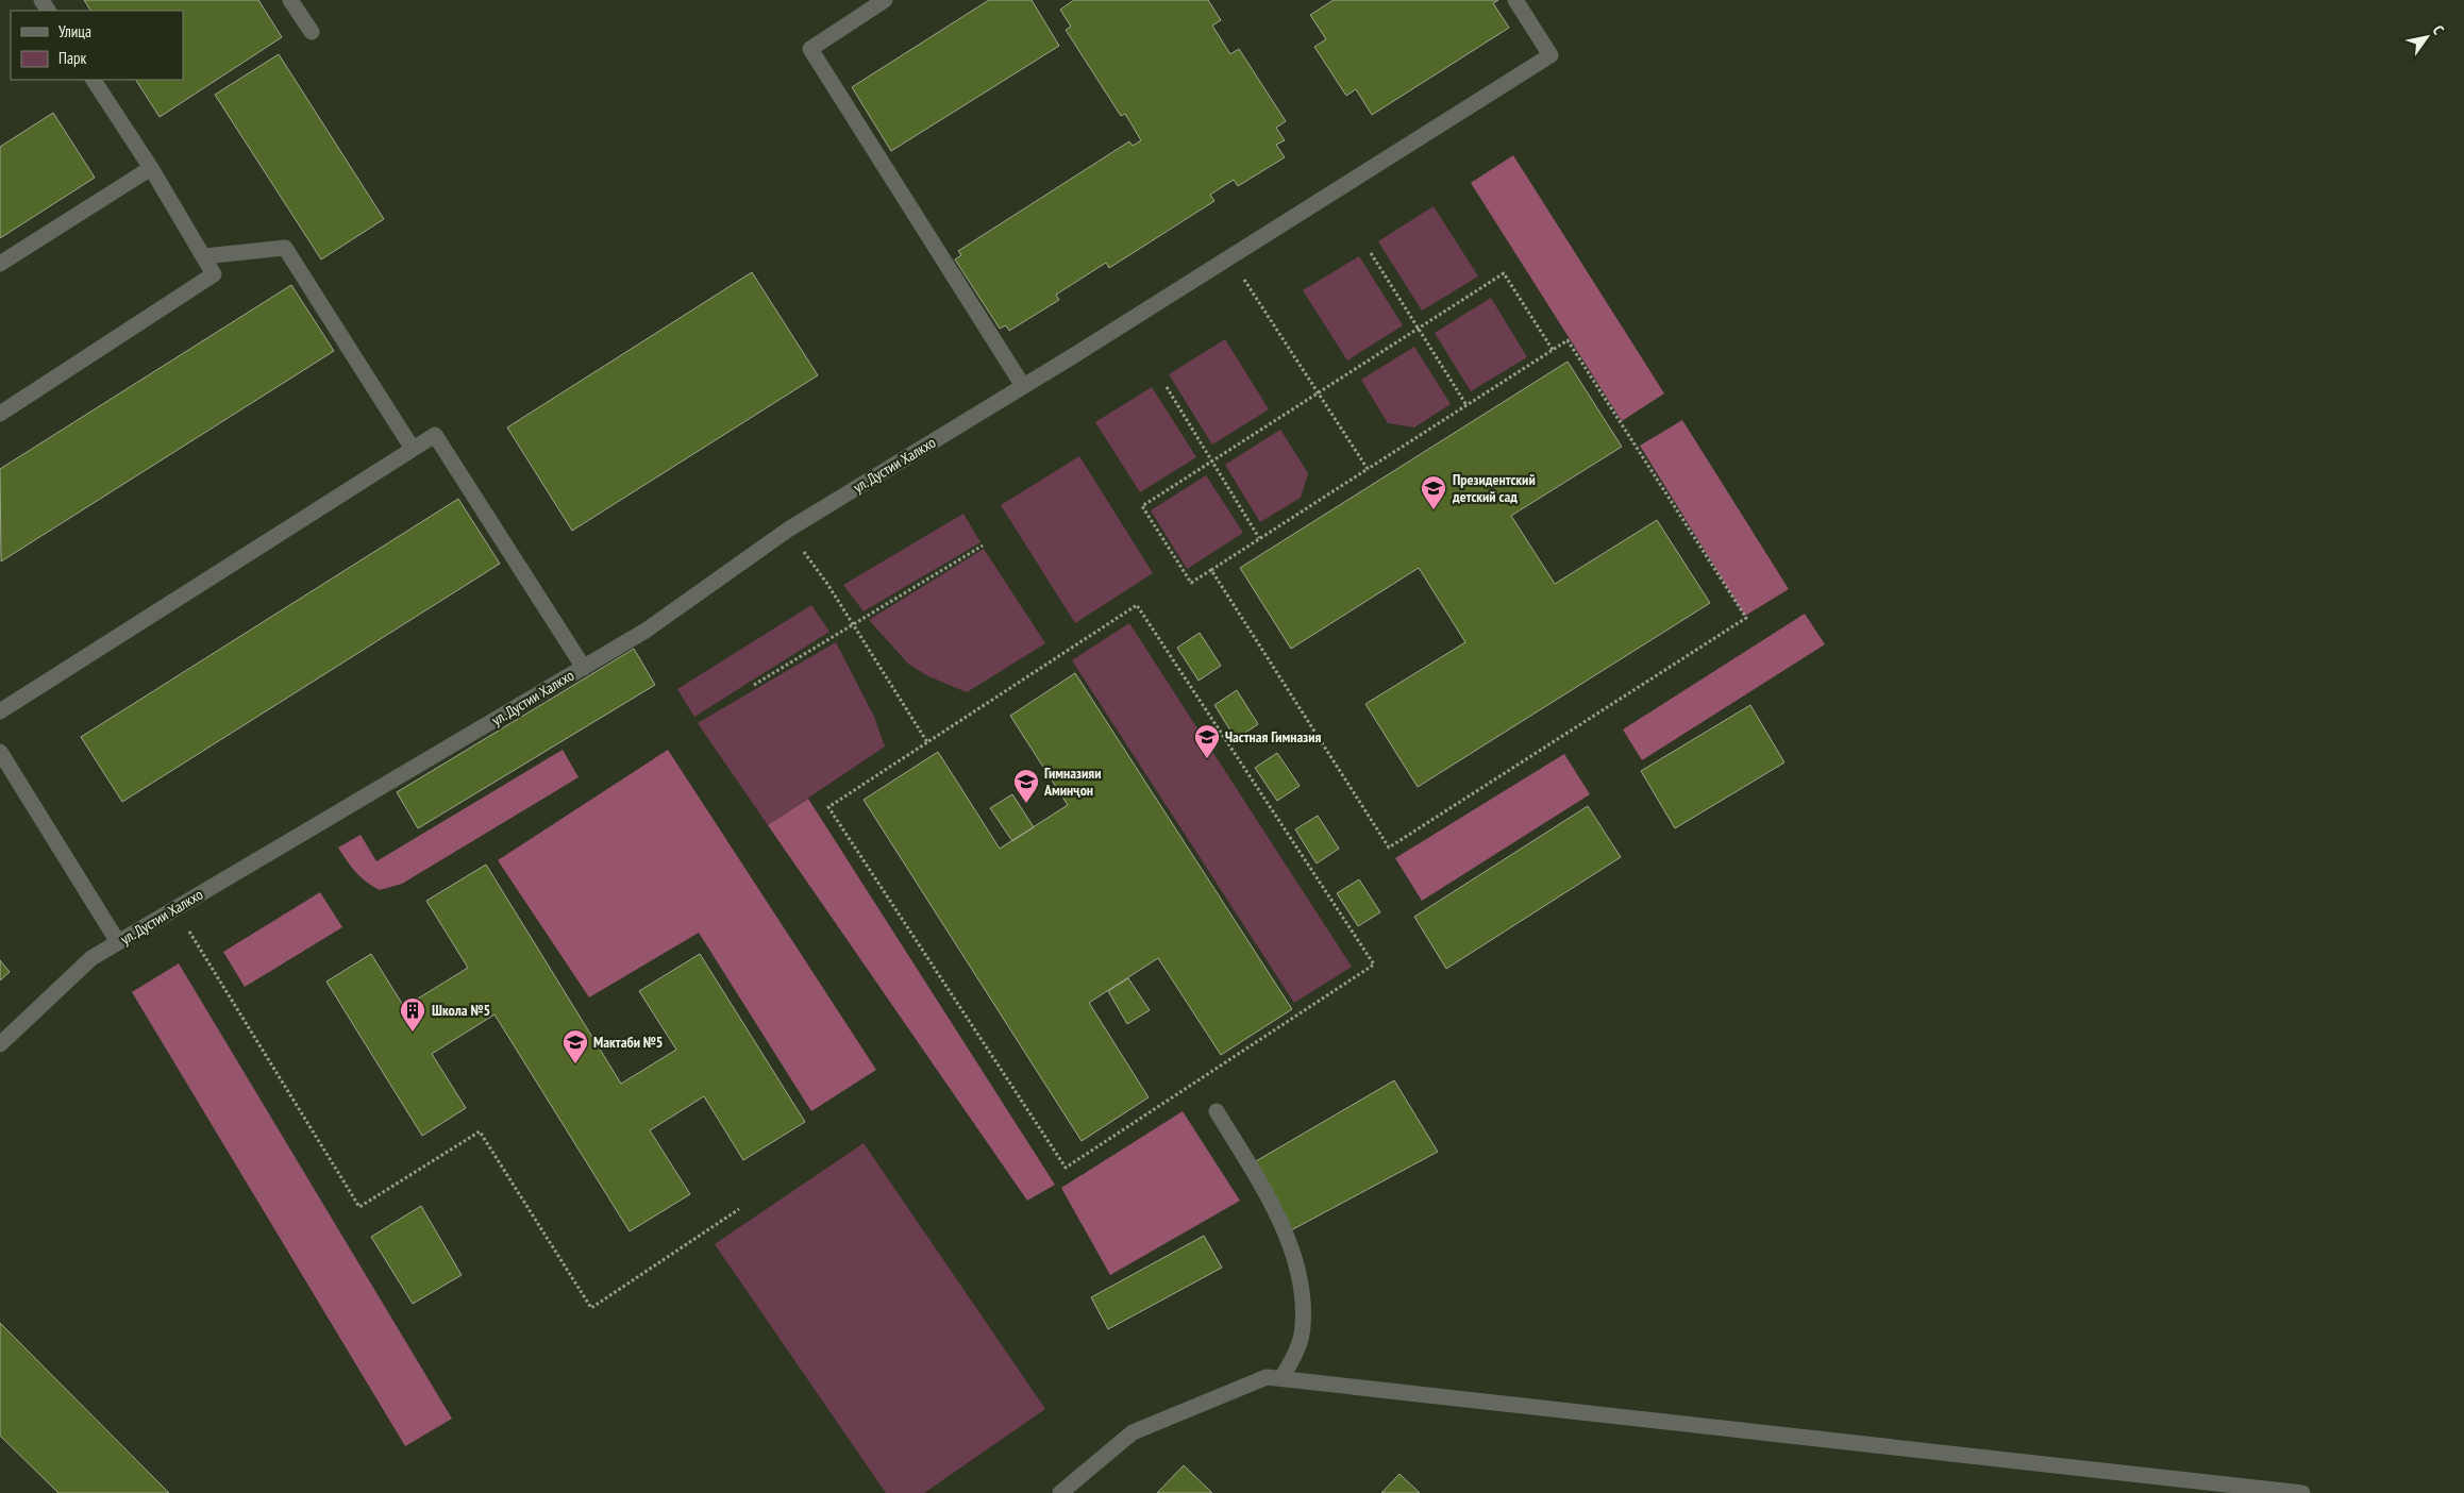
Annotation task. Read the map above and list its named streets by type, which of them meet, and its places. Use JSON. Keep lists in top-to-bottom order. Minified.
{"streets":{"street":["ул. Дустии Халкхо"]},"places":{"school or university":["Президентский детский сад","Частная Гимназия","Гимназияи Аминҷон","Мактаби №5"],"building":["Школа №5"]},"legend":["Улица","Парк"],"north":"top right"}
